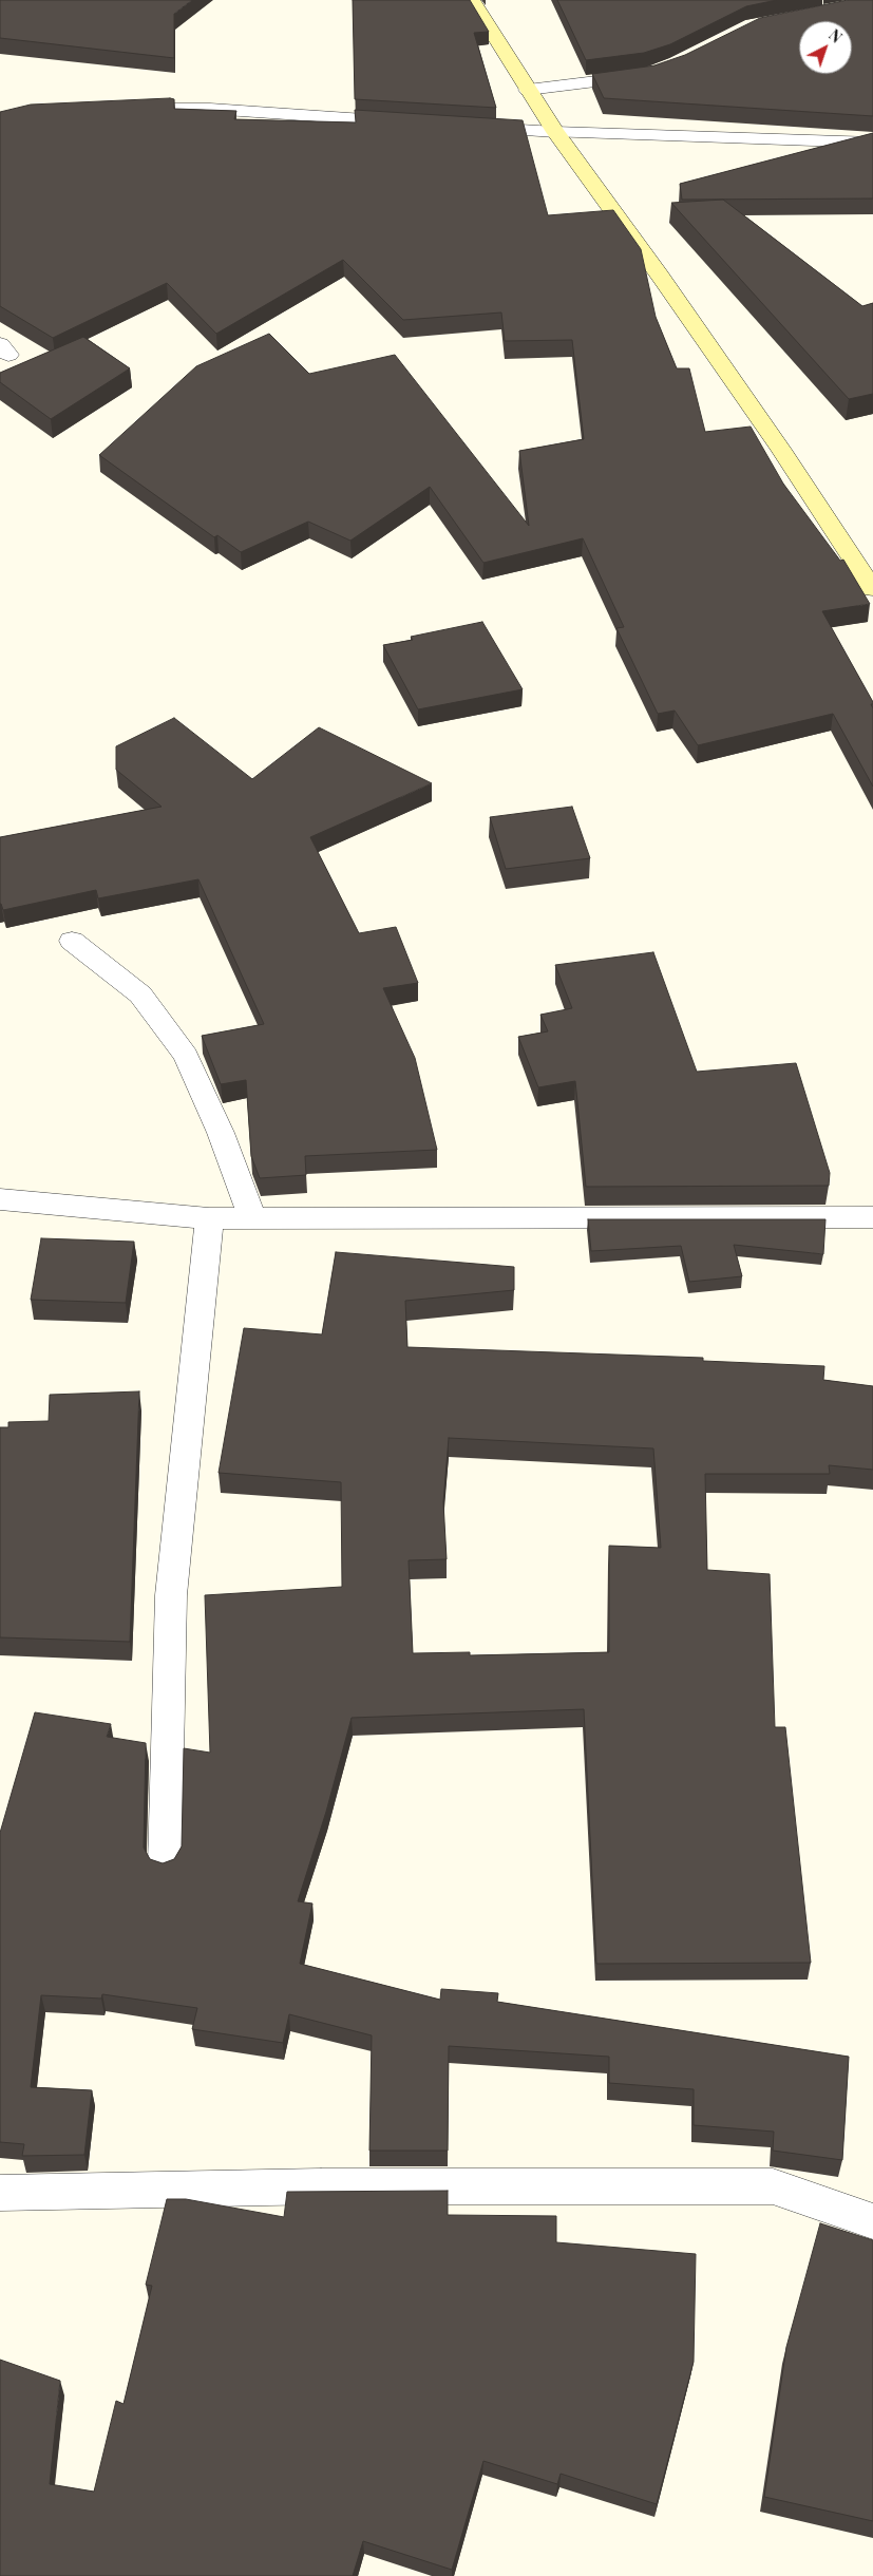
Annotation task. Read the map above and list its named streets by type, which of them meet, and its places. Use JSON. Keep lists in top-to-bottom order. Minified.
{"north":"top right"}
